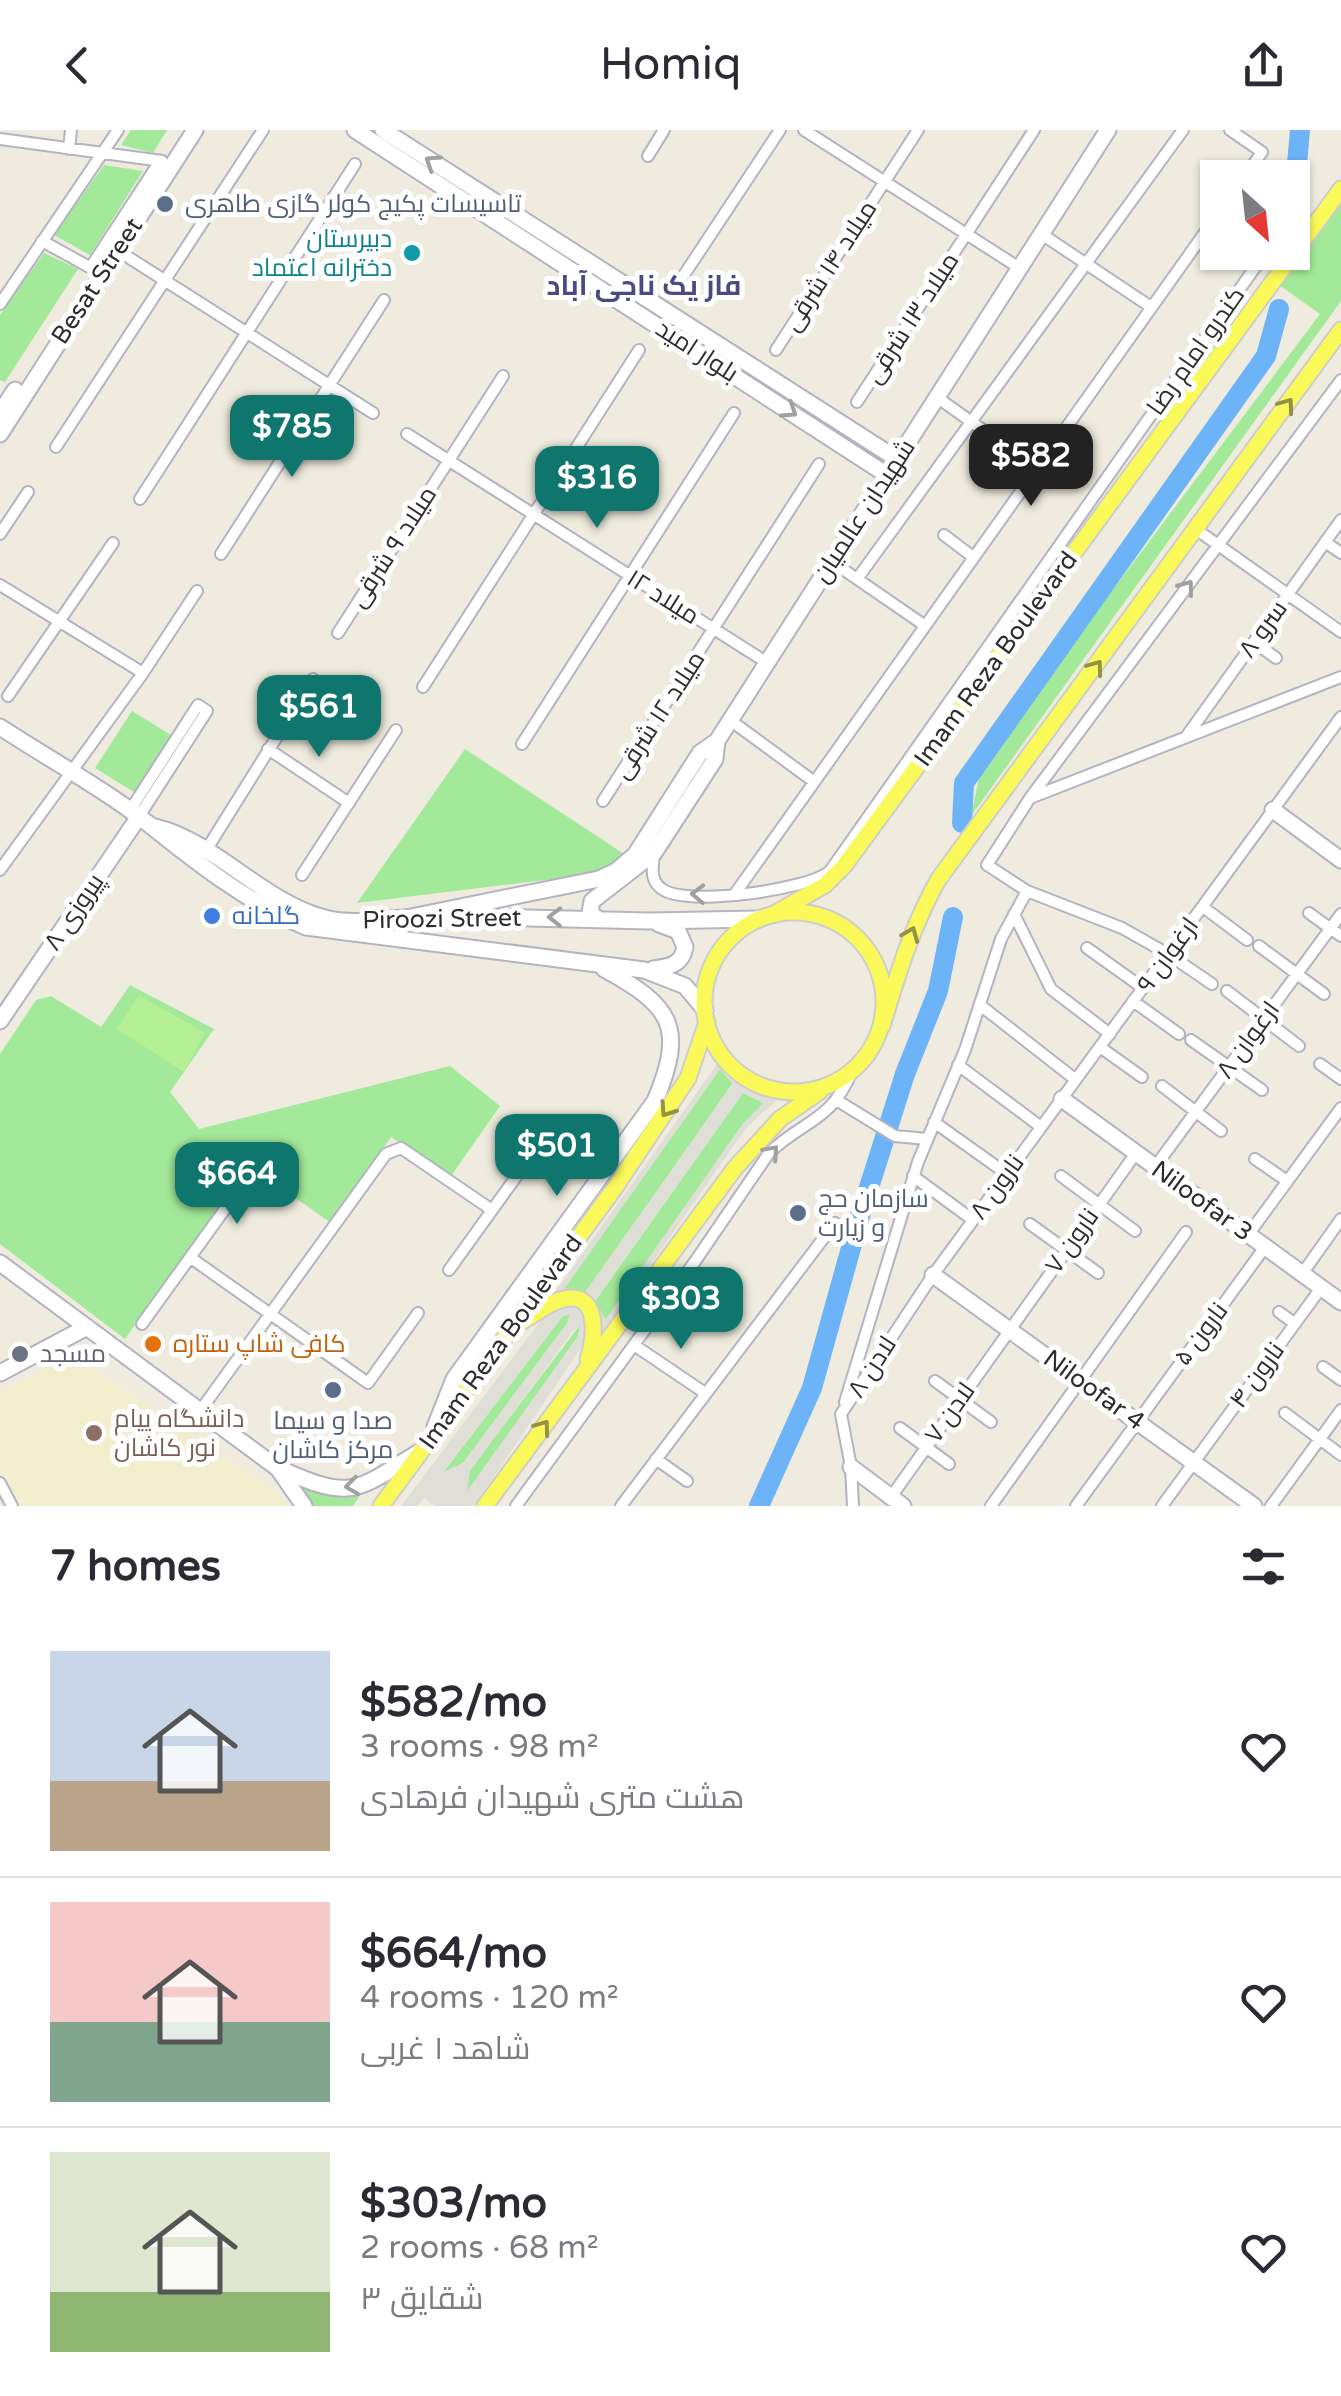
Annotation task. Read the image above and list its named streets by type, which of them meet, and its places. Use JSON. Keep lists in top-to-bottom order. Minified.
{"streets":{"main road":["Besat Street","بلوار امید","شهیدان عالمیان","Imam Reza Boulevard","پیروزی ۸","Piroozi Street","Niloofar 3","Niloofar 4"],"street":["میلاد ۱۴ شرقی","میلاد ۱۳ شرقی","کندرو امام رضا","میلاد ۹ شرقی","میلاد ۱۲","سرو ۸","میلاد ۱۲ شرقی","ارغوان ۹","ارغوان ۸","نارون ۸","نارون ۷","نارون ۵","لادن ۸","نارون ۴","لادن ۷"]},"crossings":[["بلوار امید","شهیدان عالمیان"],["کندرو امام رضا","Imam Reza Boulevard"],["شهیدان عالمیان","میلاد ۱۲"],["میلاد ۹ شرقی","میلاد ۱۲"],["میلاد ۱۲","میلاد ۱۲ شرقی"],["Imam Reza Boulevard","Piroozi Street"],["پیروزی ۸","Piroozi Street"],["ارغوان ۹","نارون ۸"],["ارغوان ۹","Niloofar 3"],["ارغوان ۸","Niloofar 3"],["نارون ۸","Niloofar 3"],["نارون ۸","لادن ۸"],["نارون ۸","Niloofar 4"],["Niloofar 3","نارون ۷"],["Niloofar 3","نارون ۵"],["Niloofar 3","نارون ۴"],["نارون ۷","Niloofar 4"],["نارون ۷","لادن ۷"],["نارون ۵","Niloofar 4"],["لادن ۸","Niloofar 4"],["نارون ۴","Niloofar 4"],["Niloofar 4","لادن ۷"]],"districts":["فاز یک ناجی آباد"],"places":["تاسیسات پکیج کولر گازی طاهری","دبیرستان دخترانه اعتماد","گلخانه","سازمان حج و زیارت","کافی شاپ ستاره","مسجد","صدا و سیما مرکز کاشان","دانشگاه پیام نور کاشان"],"north":"bottom right","page":{"header":"Homiq","price":["$785","$582","$316","$561","$501","$664","$303"],"heading":"7 homes","list":[{"name":"$582/mo","note":"3 rooms · 98 m² · هشت متری شهیدان فرهادی"},{"name":"$664/mo","note":"4 rooms · 120 m² · شاهد ۱ غربی"},{"name":"$303/mo","note":"2 rooms · 68 m² · شقایق ۳"}]}}
